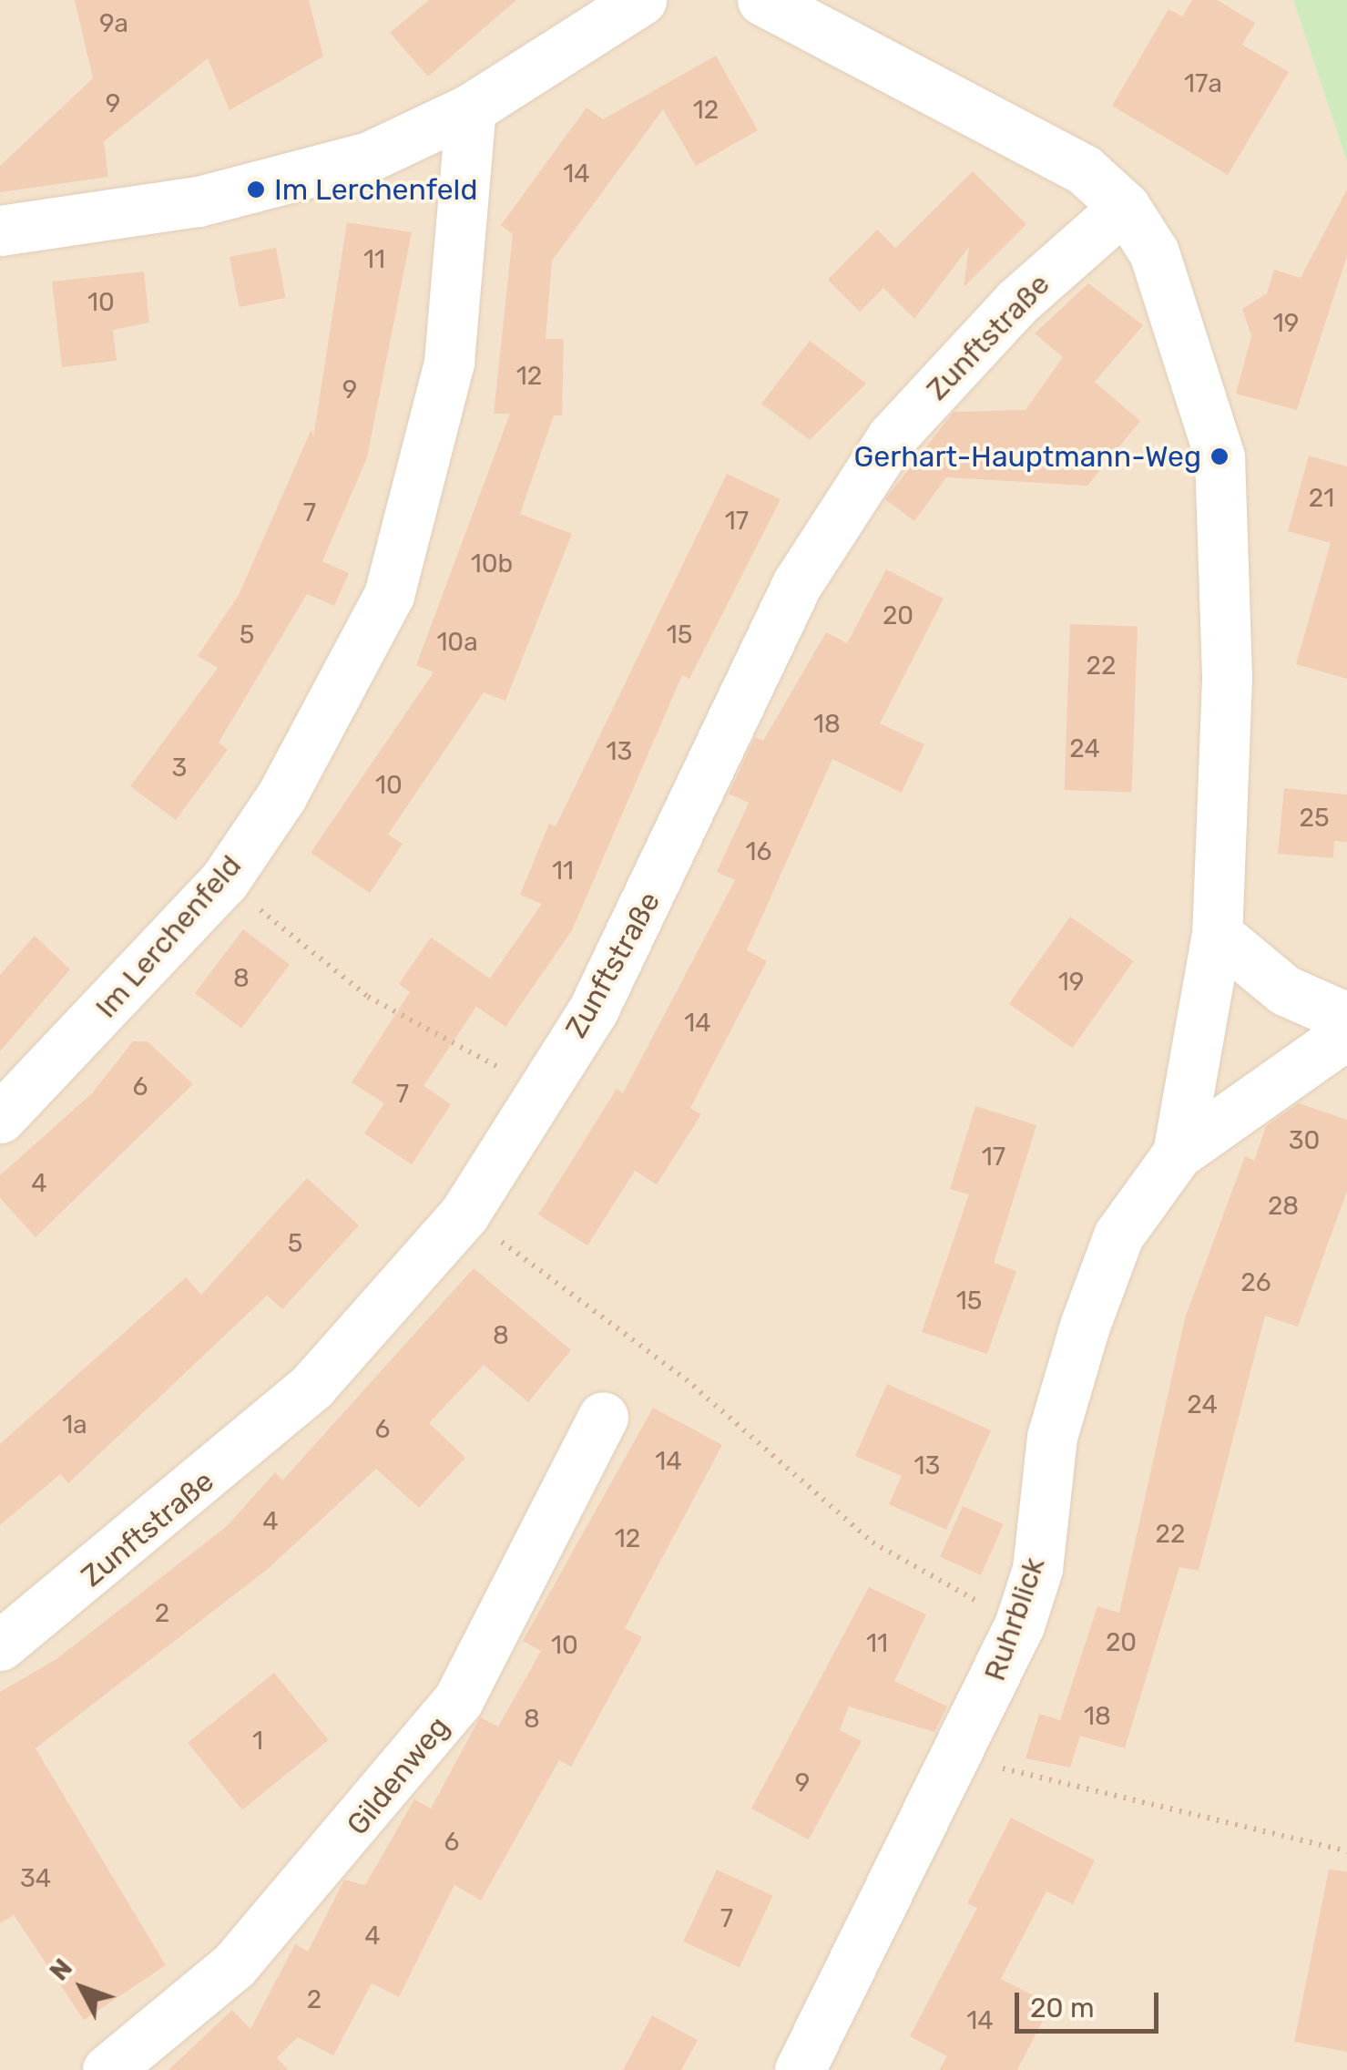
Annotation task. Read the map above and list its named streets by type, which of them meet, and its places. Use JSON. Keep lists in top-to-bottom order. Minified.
{"streets":{"street":["Zunftstraße","Im Lerchenfeld","Ruhrblick","Gildenweg"]},"places":["Im Lerchenfeld","Gerhart-Hauptmann-Weg"],"house_numbers":["9a","17a","9","12","14","11","10","19","12","9","21","7","17","10b","20","5","15","10a","22","18","24","13","3","10","25","16","11","8","19","14","6","7","30","17","4","28","5","26","15","8","24","1a","6","14","13","4","22","12","2","20","11","10","18","8","1","9","6","34","7","4","2","14"],"scale_bar":"20 m","north":"top left"}
